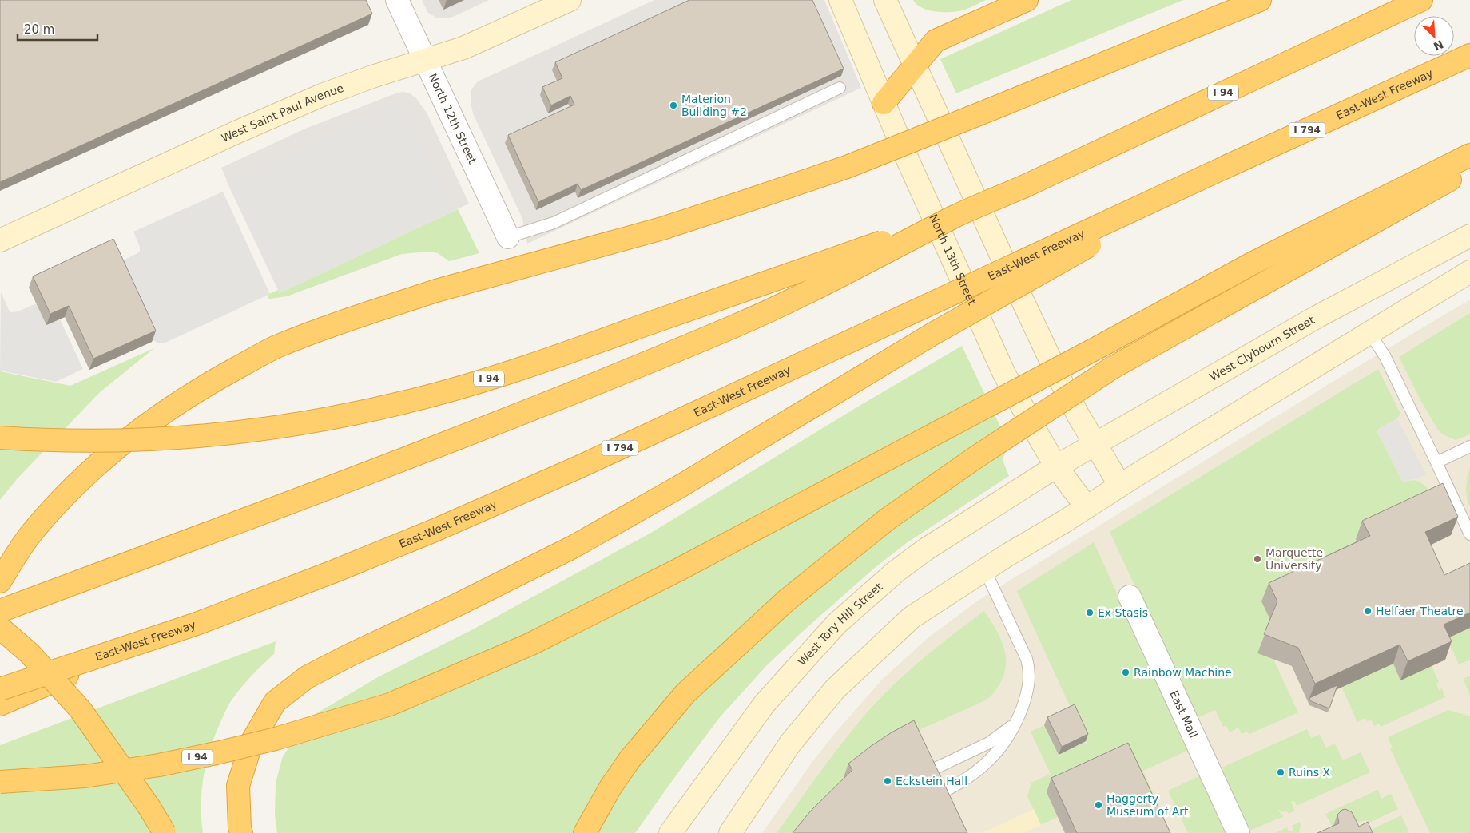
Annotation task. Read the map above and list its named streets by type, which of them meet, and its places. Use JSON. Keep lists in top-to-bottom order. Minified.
{"streets":{"highway":["I 94","East-West Freeway","I 794"],"street":["West Saint Paul Avenue","North 12th Street","North 13th Street","West Clybourn Street","West Tory Hill Street","East Mall"]},"crossings":[["West Saint Paul Avenue","North 12th Street"],["North 13th Street","West Clybourn Street"],["North 13th Street","West Tory Hill Street"],["West Clybourn Street","West Tory Hill Street"]],"places":["Materion Building #2","Marquette University","Helfaer Theatre","Ex Stasis","Rainbow Machine","Ruins X","Eckstein Hall","Haggerty Museum of Art"],"scale_bar":"20 m","north":"bottom right"}
